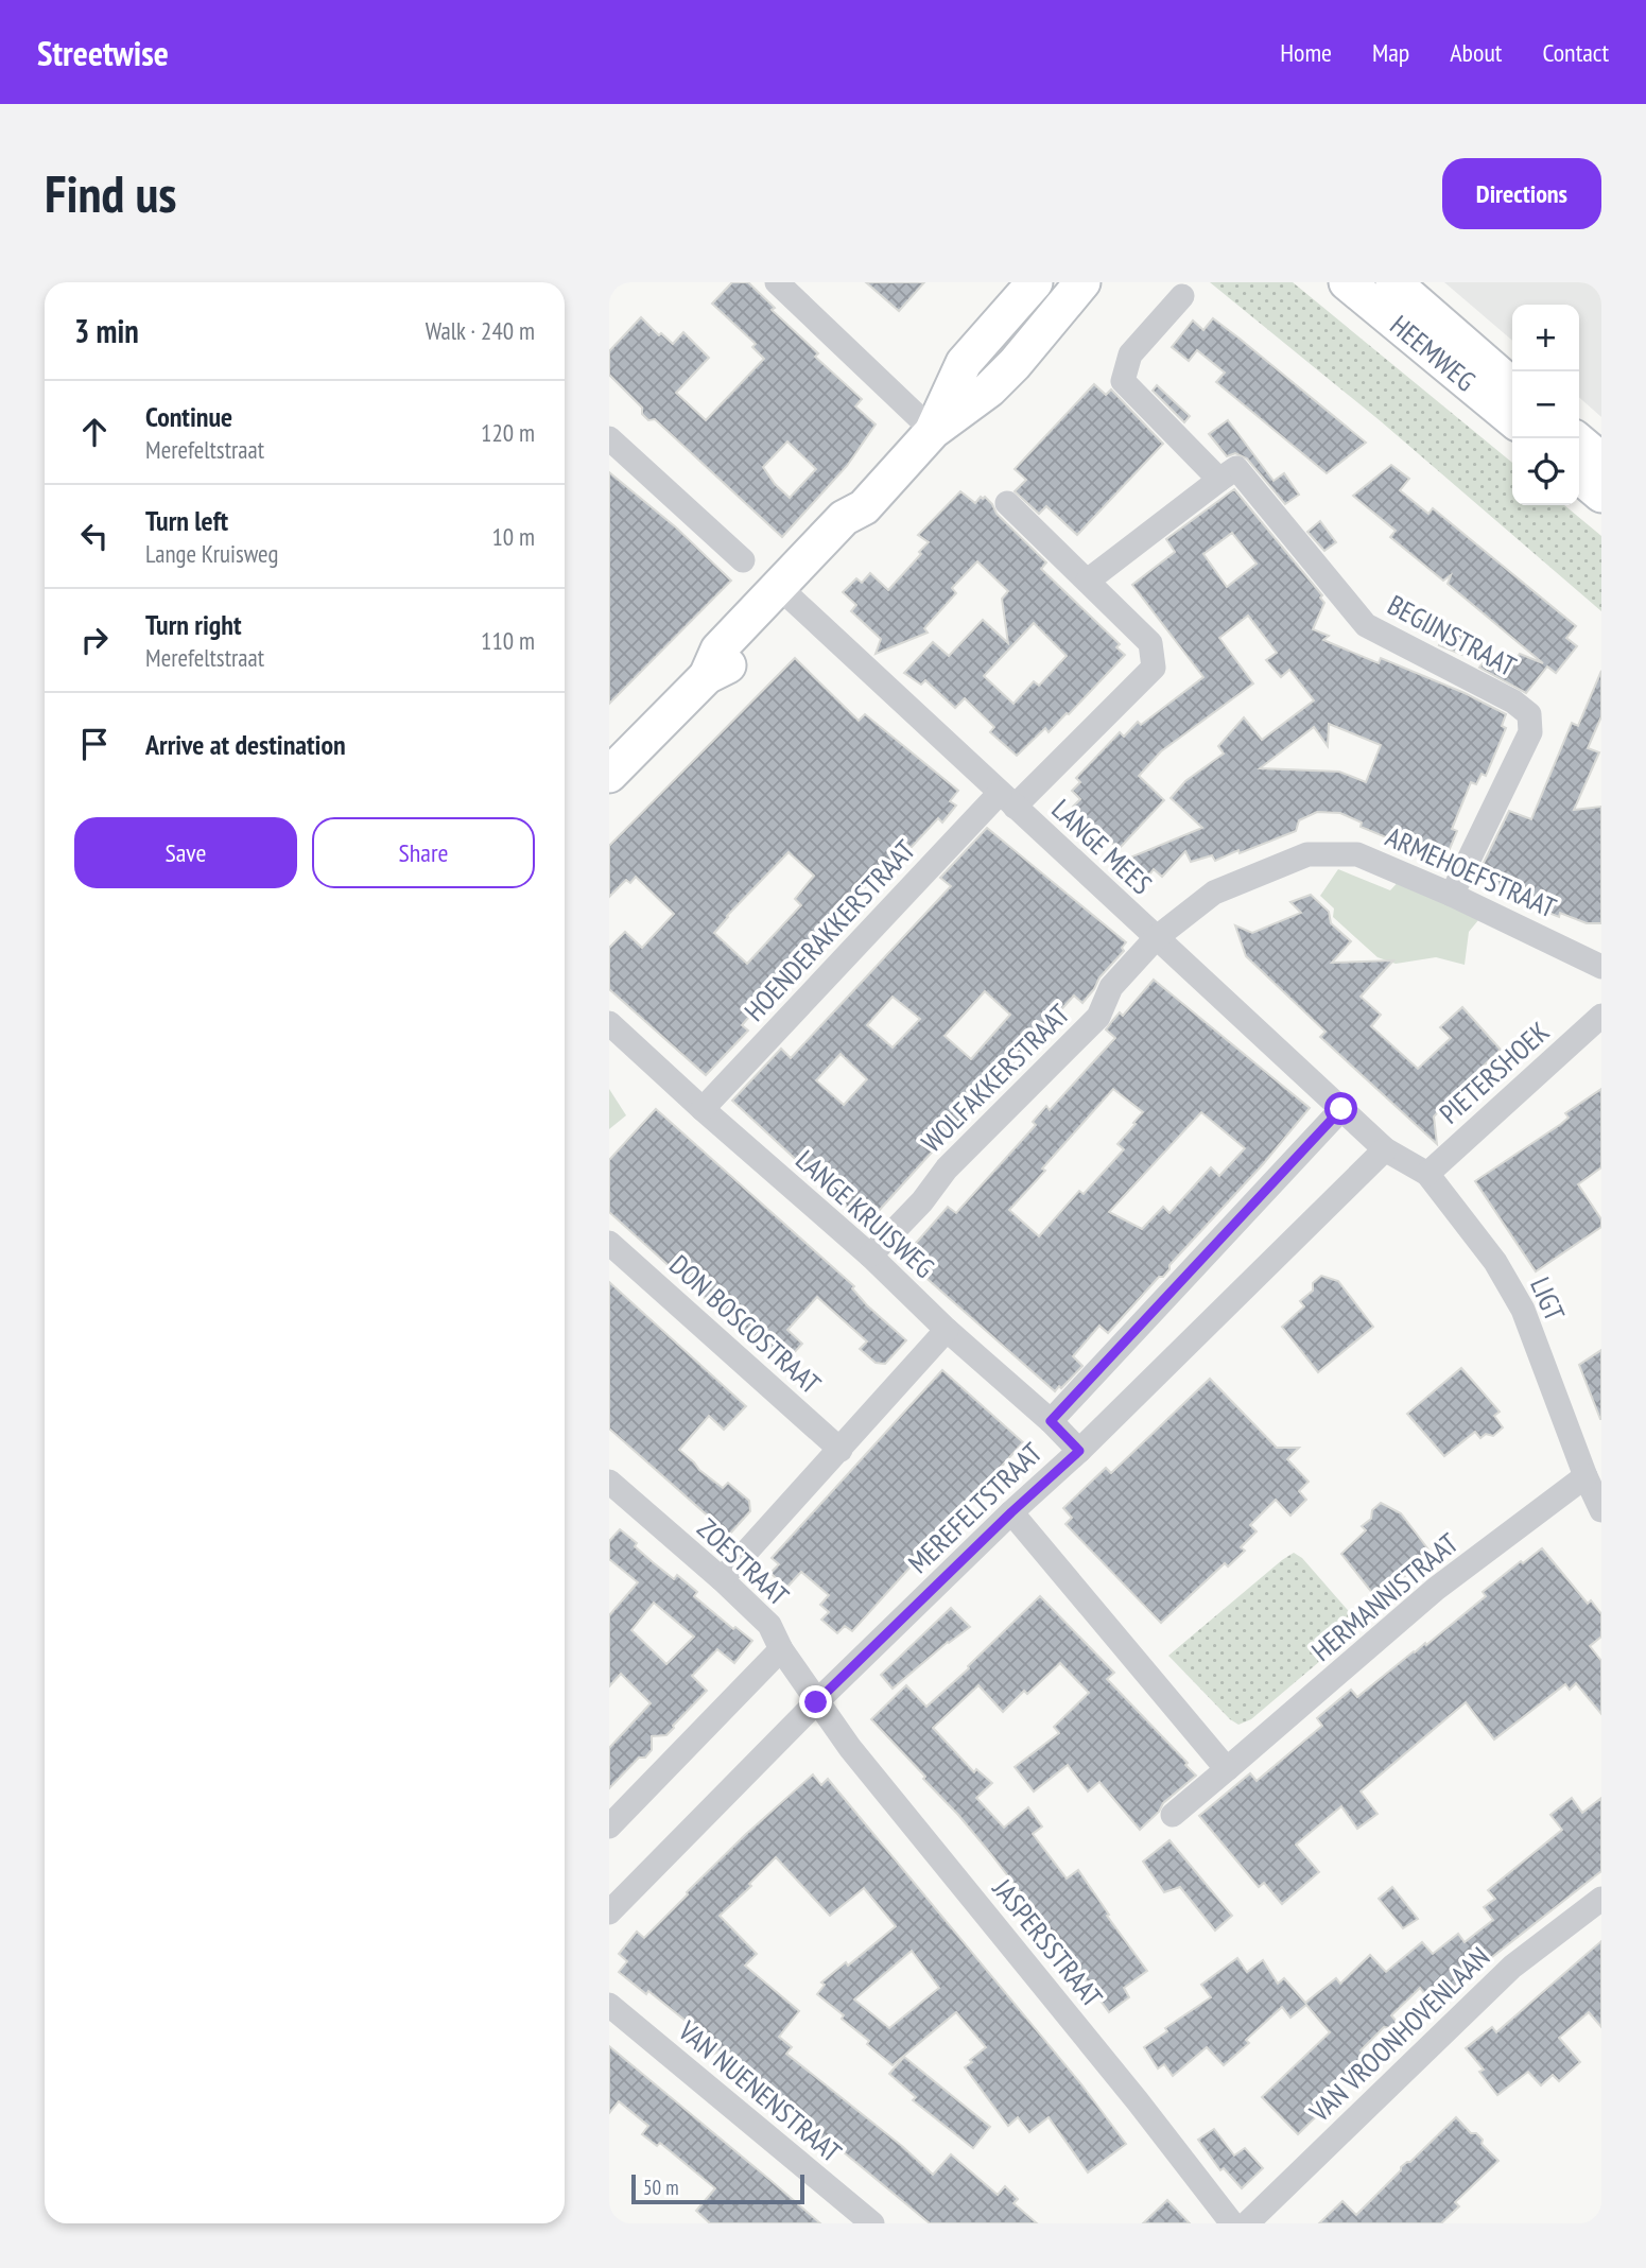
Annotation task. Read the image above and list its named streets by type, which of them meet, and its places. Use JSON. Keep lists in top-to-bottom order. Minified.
{"streets":{"main road":["HEEMWEG"],"street":["BEGIJNSTRAAT","LANGE MEES","ARMEHOEFSTRAAT","HOENDERAKKERSTRAAT","PIETERSHOEK","WOLFAKKERSTRAAT","LANGE KRUISWEG","LIGT","DON BOSCOSTRAAT","MEREFELTSTRAAT","ZOESTRAAT","HERMANNISTRAAT","JASPERSSTRAAT","VAN VROONHOVENLAAN","VAN NUENENSTRAAT"]},"crossings":[["BEGIJNSTRAAT","ARMEHOEFSTRAAT"],["LANGE MEES","ARMEHOEFSTRAAT"],["LANGE MEES","HOENDERAKKERSTRAAT"],["LANGE MEES","WOLFAKKERSTRAAT"],["LANGE MEES","LIGT"],["LANGE MEES","MEREFELTSTRAAT"],["ARMEHOEFSTRAAT","WOLFAKKERSTRAAT"],["HOENDERAKKERSTRAAT","LANGE KRUISWEG"],["PIETERSHOEK","LIGT"],["WOLFAKKERSTRAAT","LANGE KRUISWEG"],["LANGE KRUISWEG","MEREFELTSTRAAT"],["LIGT","MEREFELTSTRAAT"],["LIGT","HERMANNISTRAAT"],["MEREFELTSTRAAT","ZOESTRAAT"],["MEREFELTSTRAAT","JASPERSSTRAAT"],["ZOESTRAAT","JASPERSSTRAAT"]],"scale_bar":"50 m","page":{"header":"Streetwise","nav":["Home","Map","About","Contact"],"buttons":["Directions",["Save","Share"]],"title":"Find us","heading":["3 min","Walk · 240 m"],"map_buttons":["+","−"],"list":[["Continue","Merefeltstraat","120 m"],["Turn left","Lange Kruisweg","10 m"],["Turn right","Merefeltstraat","110 m"],"Arrive at destination"],"scale":"50 m"}}
